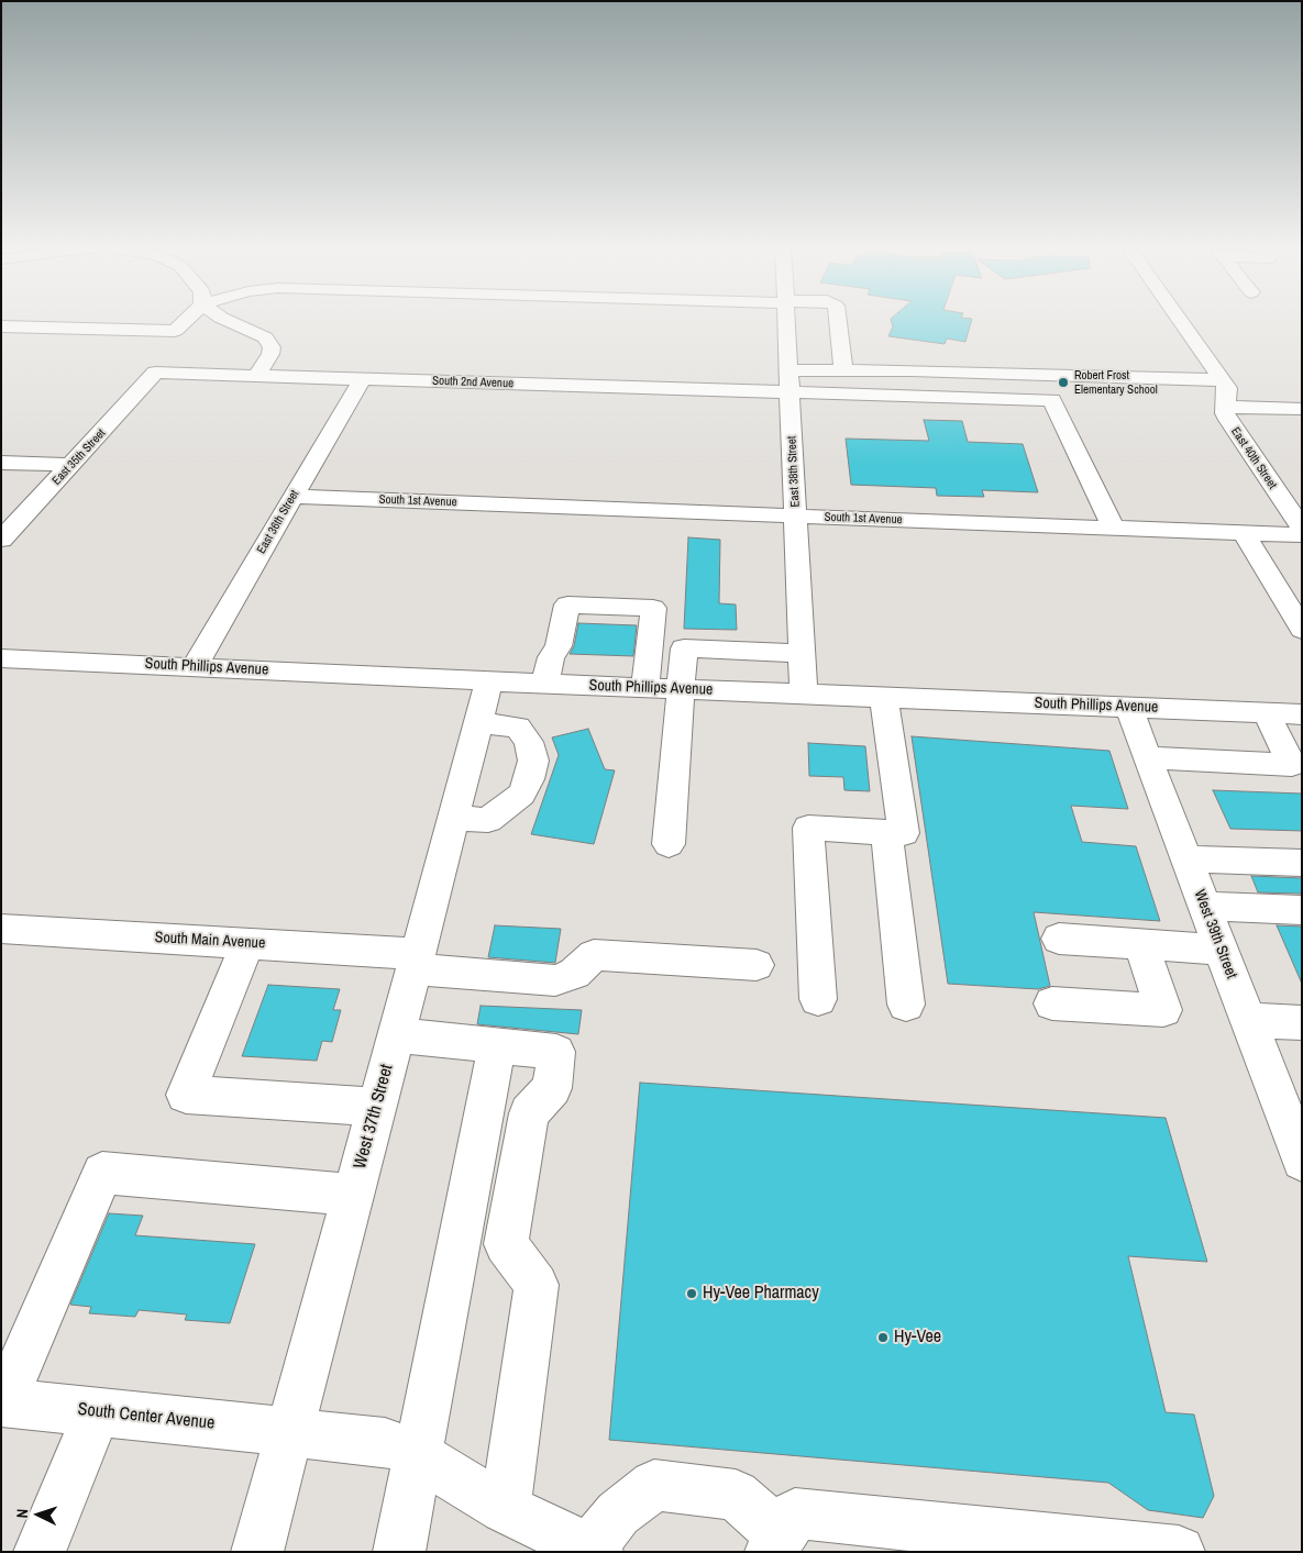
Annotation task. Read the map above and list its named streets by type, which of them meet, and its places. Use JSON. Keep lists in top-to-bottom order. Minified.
{"streets":{"street":["South 2nd Avenue","East 35th Street","East 40th Street","East 38th Street","South 1st Avenue","East 36th Street","South Phillips Avenue","West 39th Street","South Main Avenue","West 37th Street","South Center Avenue"]},"crossings":[["South 2nd Avenue","East 35th Street"],["South 2nd Avenue","East 38th Street"],["South 2nd Avenue","East 36th Street"],["East 38th Street","South 1st Avenue"],["East 38th Street","South Phillips Avenue"],["South 1st Avenue","East 36th Street"],["East 36th Street","South Phillips Avenue"],["South Phillips Avenue","West 39th Street"],["South Phillips Avenue","West 37th Street"],["South Main Avenue","West 37th Street"],["West 37th Street","South Center Avenue"]],"places":["Robert Frost Elementary School","Hy-Vee Pharmacy","Hy-Vee"],"north":"left"}
